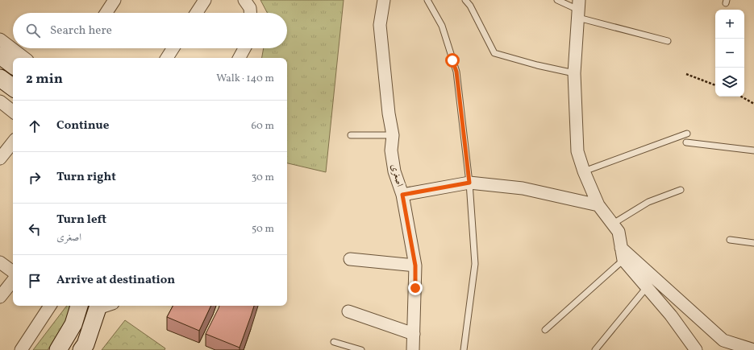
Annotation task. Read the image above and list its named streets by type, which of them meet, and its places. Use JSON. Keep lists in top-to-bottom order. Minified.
{"streets":{"street":["اصغری"]},"page":{"map_buttons":["+","−"],"search":"Search here","heading":["2 min","Walk · 140 m"],"list":[["Continue","60 m"],["Turn right","30 m"],["Turn left","اصغری","50 m"],"Arrive at destination"]}}
